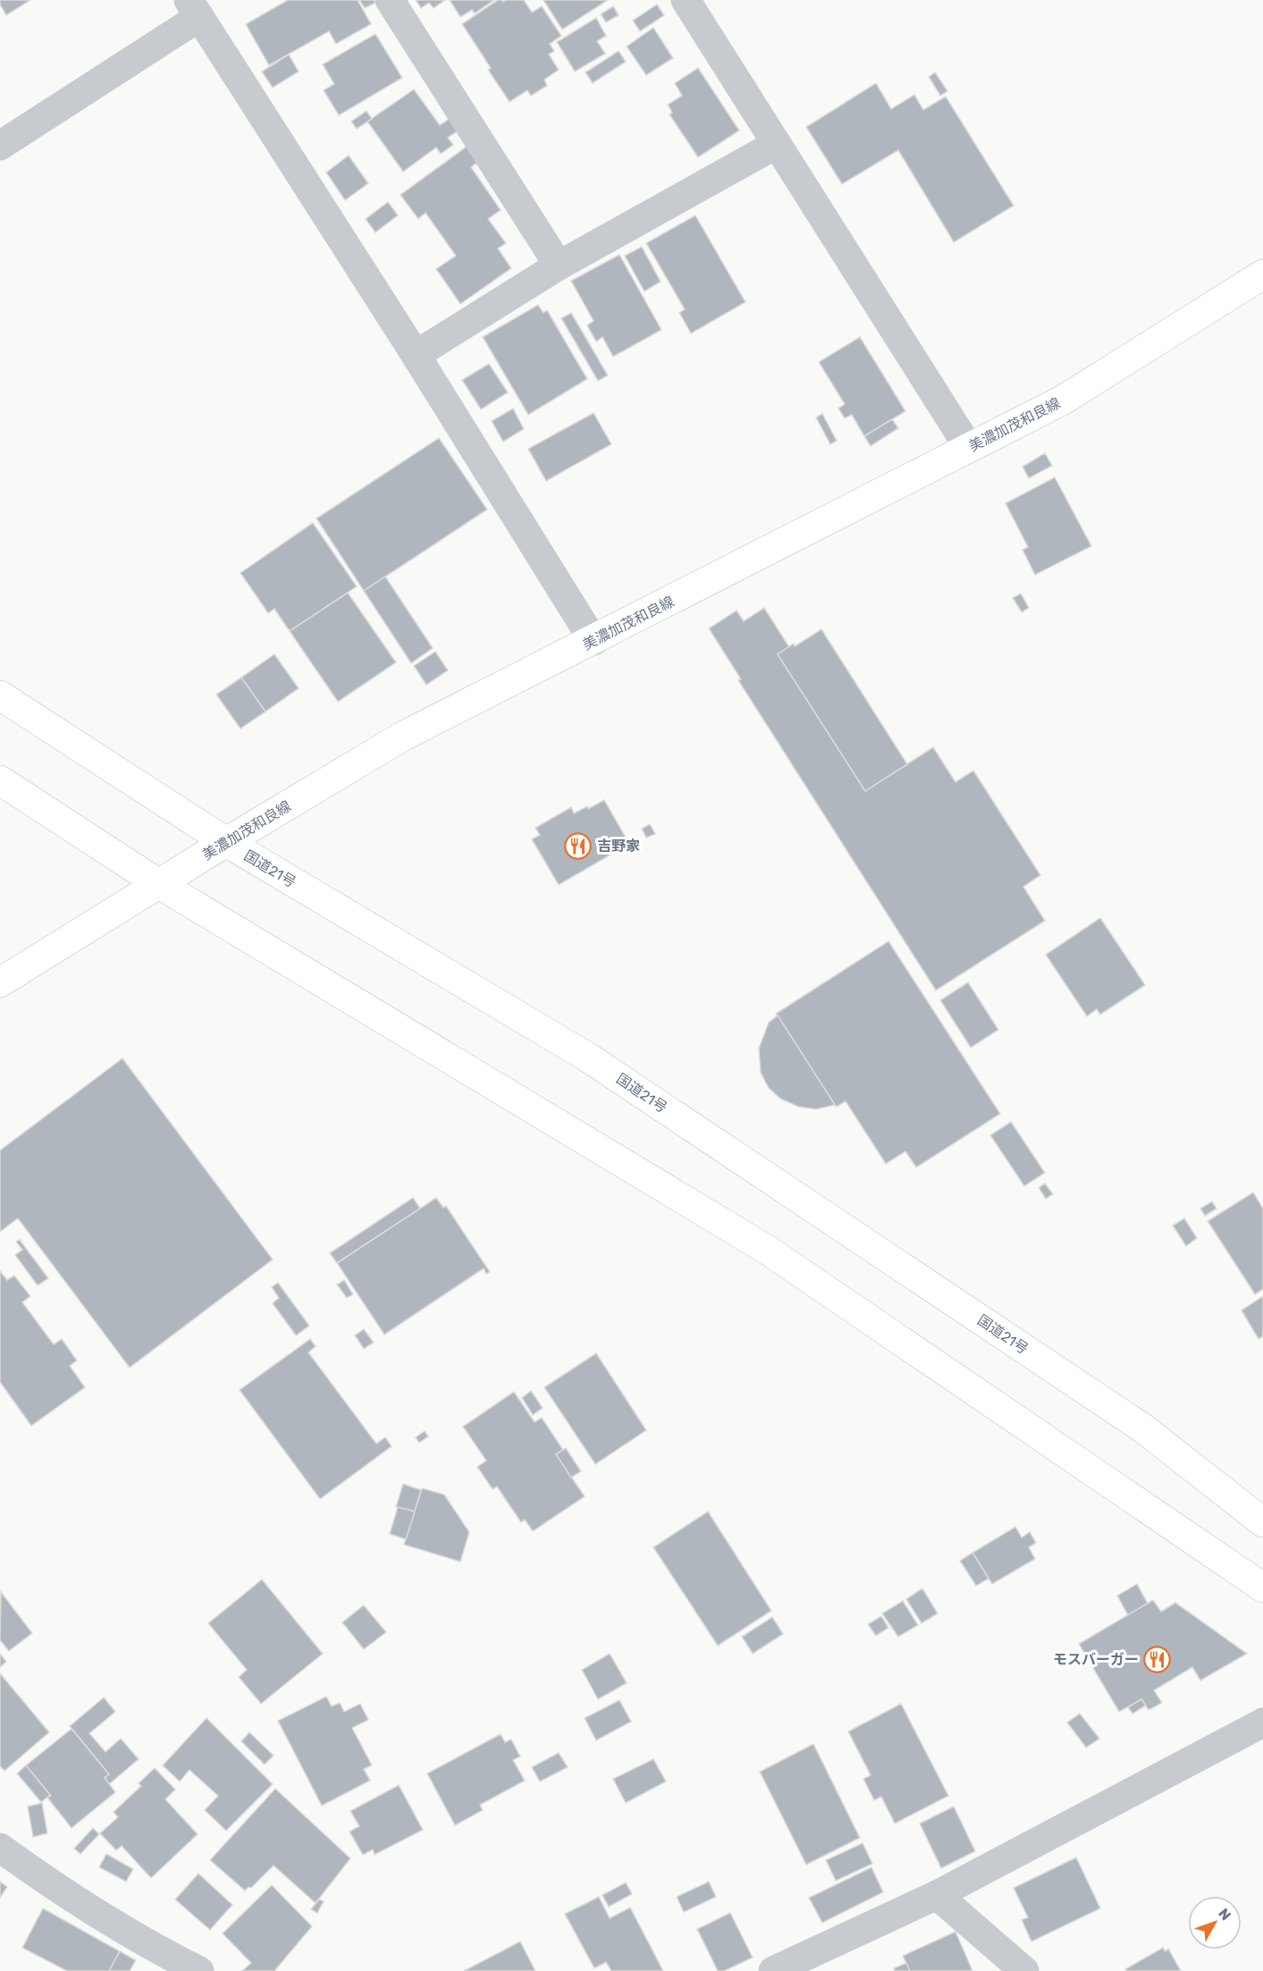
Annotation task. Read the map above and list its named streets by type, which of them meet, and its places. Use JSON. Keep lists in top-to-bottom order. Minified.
{"streets":{"main road":["美濃加茂和良線","国道21号"]},"crossings":[["美濃加茂和良線","国道21号"]],"places":{"restaurant":["吉野家","モスバーガー"]},"north":"top right"}
